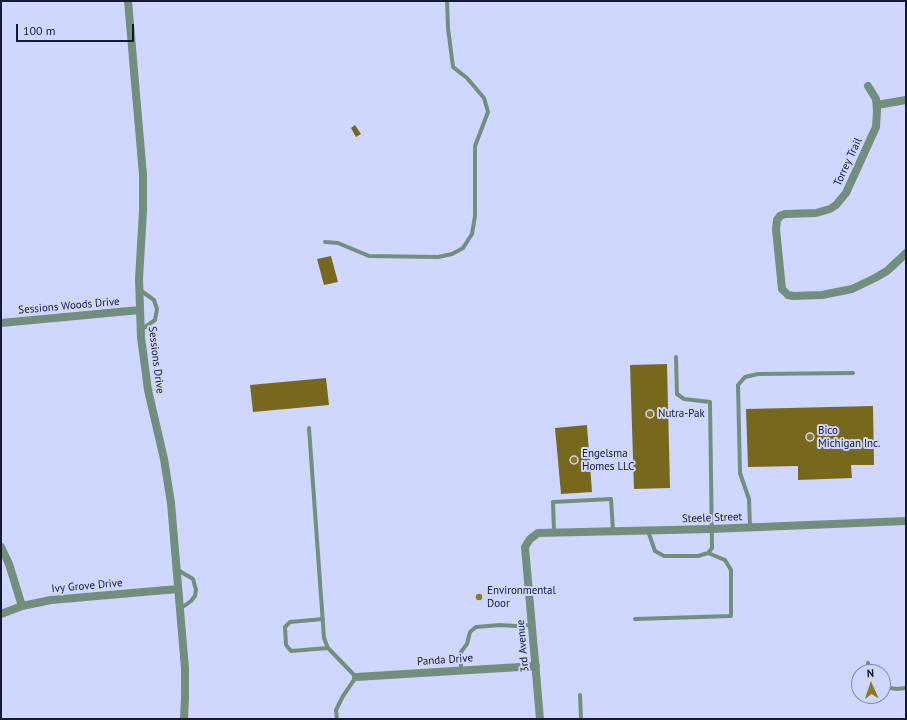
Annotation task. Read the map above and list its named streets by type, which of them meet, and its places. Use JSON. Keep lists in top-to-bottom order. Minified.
{"streets":{"street":["Torrey Trail","Sessions Woods Drive","Sessions Drive","Steele Street","Ivy Grove Drive","3rd Avenue","Panda Drive"]},"crossings":[["Sessions Woods Drive","Sessions Drive"],["Sessions Drive","Ivy Grove Drive"],["Steele Street","3rd Avenue"],["3rd Avenue","Panda Drive"]],"places":["Nutra-Pak","Bico Michigan Inc.","Engelsma Homes LLC","Environmental Door"],"scale_bar":"100 m","north":"top"}
